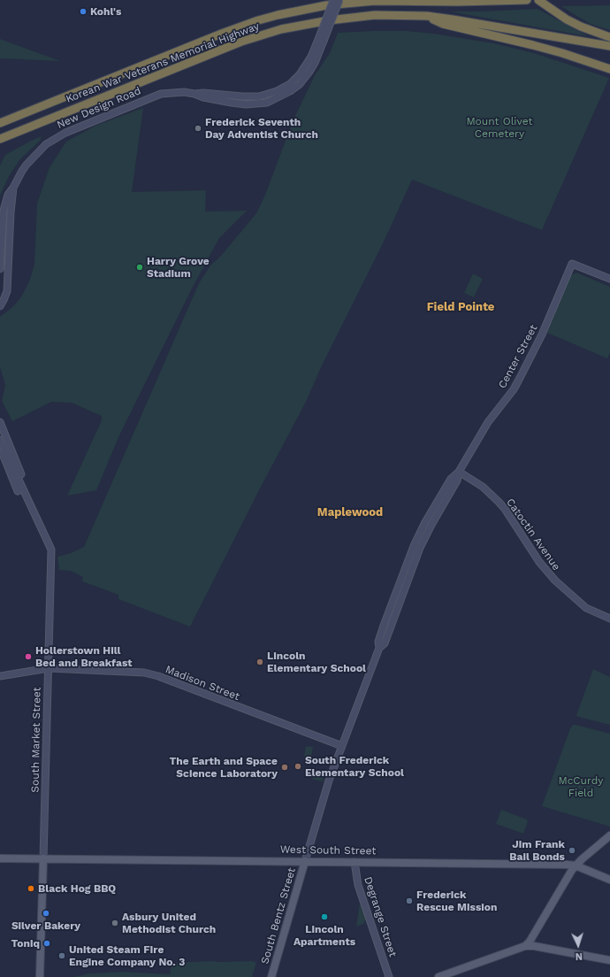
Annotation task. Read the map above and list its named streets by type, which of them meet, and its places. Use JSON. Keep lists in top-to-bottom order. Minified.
{"streets":{"highway":["Korean War Veterans Memorial Highway"],"main road":["South Market Street","West South Street","South Bentz Street"],"street":["New Design Road","Center Street","Catoctin Avenue","Madison Street","Degrange Street"]},"crossings":[["Center Street","Catoctin Avenue"],["Center Street","Madison Street"],["Center Street","West South Street"],["Center Street","South Bentz Street"],["Madison Street","South Market Street"],["South Market Street","West South Street"],["West South Street","South Bentz Street"],["West South Street","Degrange Street"]],"districts":["Field Pointe","Maplewood"],"parks":["Mount Olivet Cemetery","McCurdy Field"],"places":["Kohl's","Frederick Seventh Day Adventist Church","Harry Grove Stadium","Hollerstown Hill Bed and Breakfast","Lincoln Elementary School","South Frederick Elementary School","The Earth and Space Science Laboratory","Jim Frank Bail Bonds","Black Hog BBQ","Frederick Rescue Mission","Silver Bakery","Lincoln Apartments","Asbury United Methodist Church","Toniq","United Steam FIre Engine Company No. 3"],"north":"bottom"}
